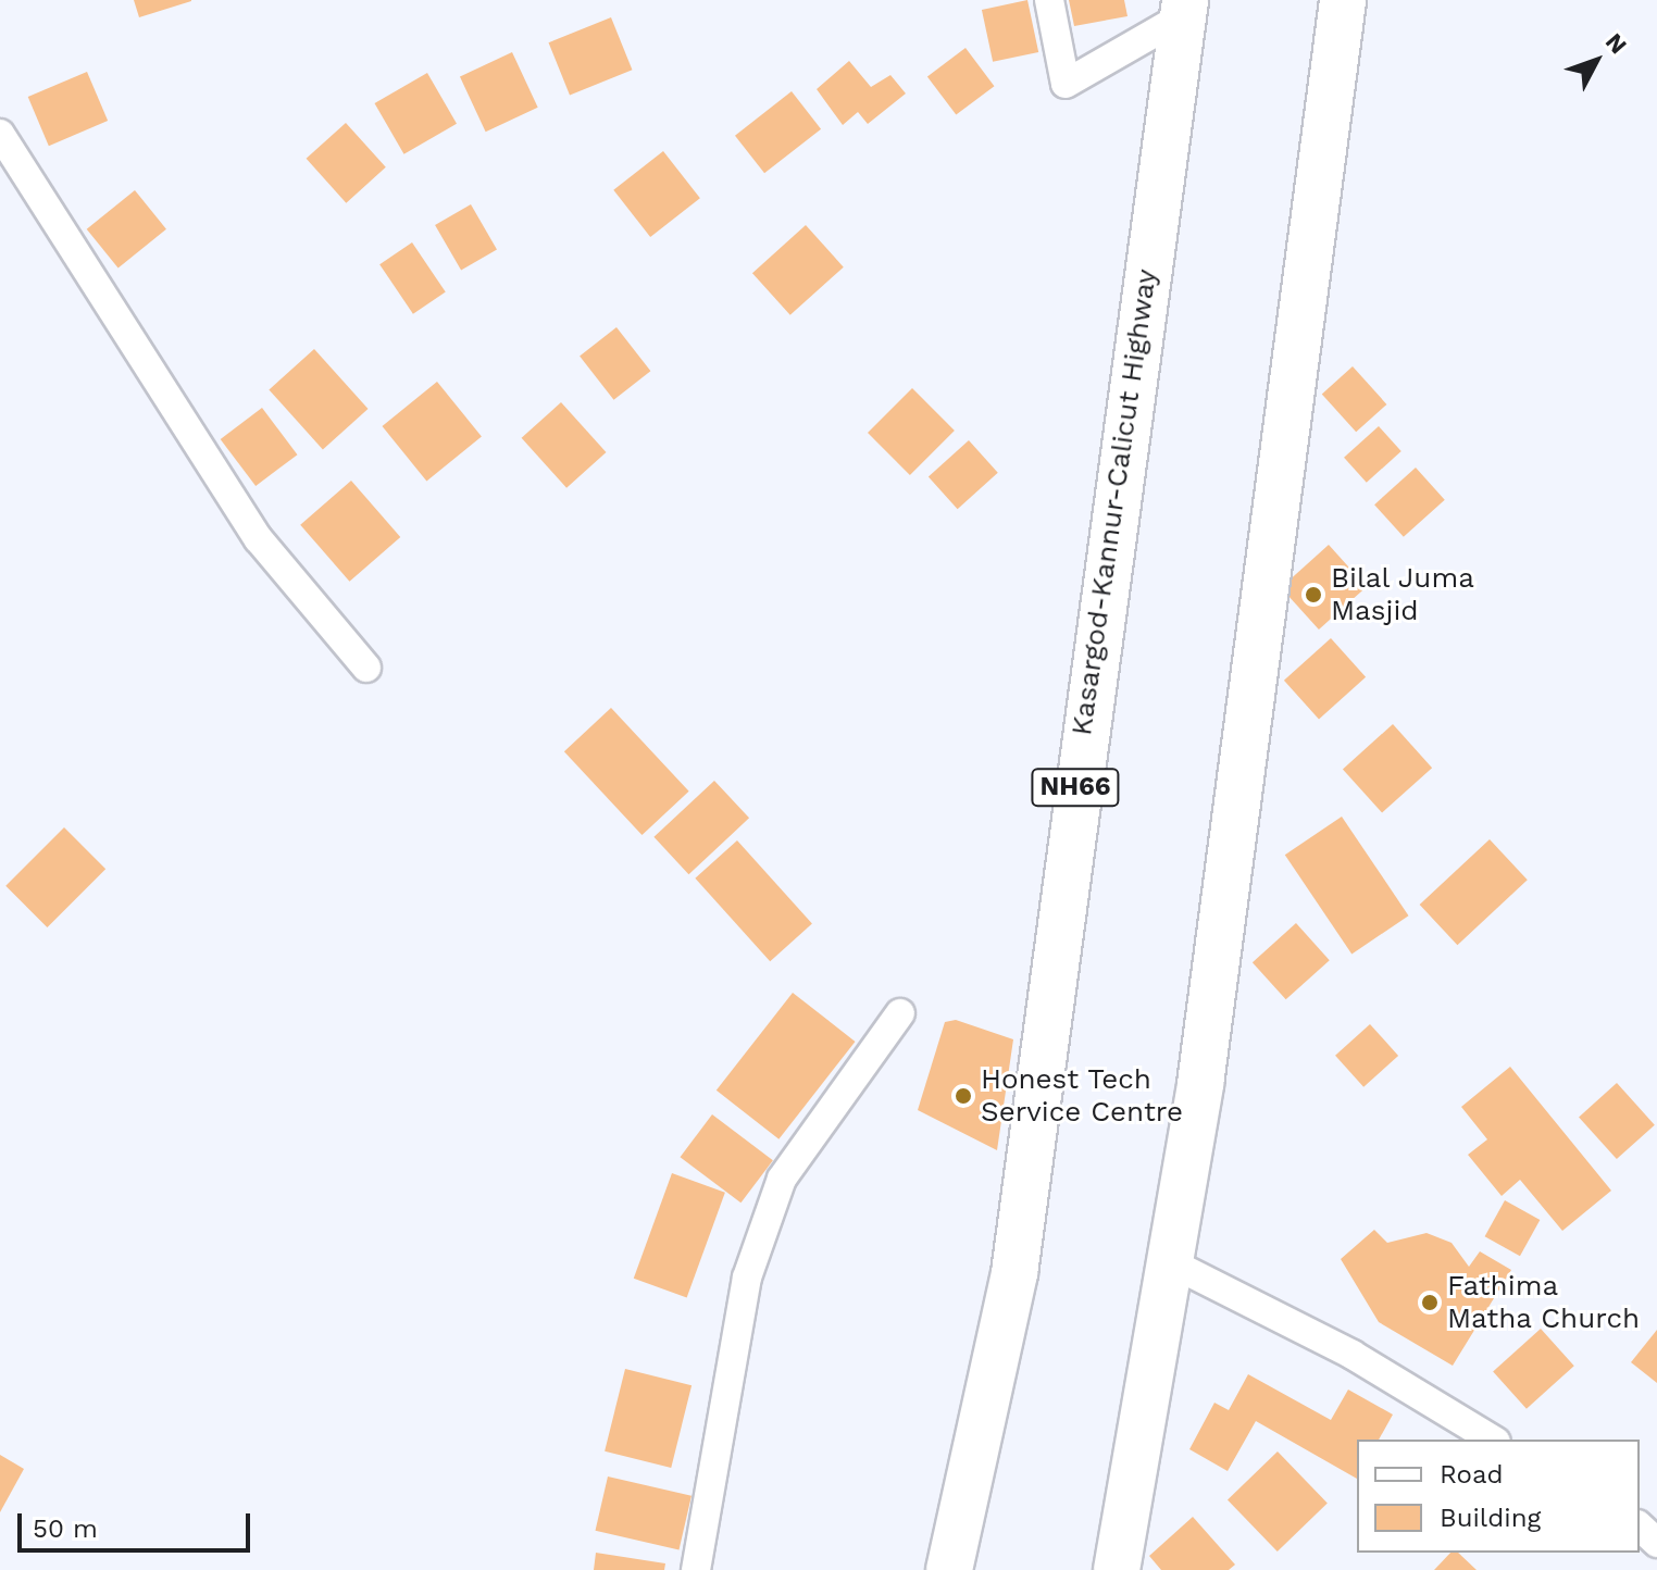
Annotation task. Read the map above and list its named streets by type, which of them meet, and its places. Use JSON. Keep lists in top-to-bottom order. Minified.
{"streets":{"highway":["Kasargod-Kannur-Calicut Highway","NH66"]},"places":["Bilal Juma Masjid","Honest Tech Service Centre","Fathima Matha Church"],"legend":["Road","Building"],"scale_bar":"50 m","north":"top right"}
